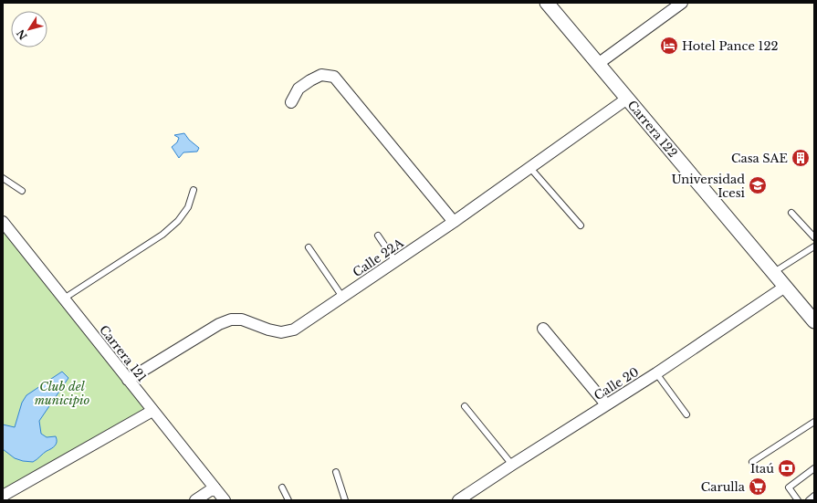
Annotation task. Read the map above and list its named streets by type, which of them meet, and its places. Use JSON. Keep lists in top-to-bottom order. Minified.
{"streets":{"street":["Carrera 122","Calle 22A","Carrera 121","Calle 20"]},"crossings":[["Carrera 122","Calle 22A"],["Carrera 122","Calle 20"],["Calle 22A","Carrera 121"]],"parks":["Club del municipio"],"places":{"hotel":["Hotel Pance 122"],"building":["Casa SAE"],"school or university":["Universidad Icesi"],"bank":["Itaú"],"supermarket":["Carulla"]},"north":"bottom left"}
